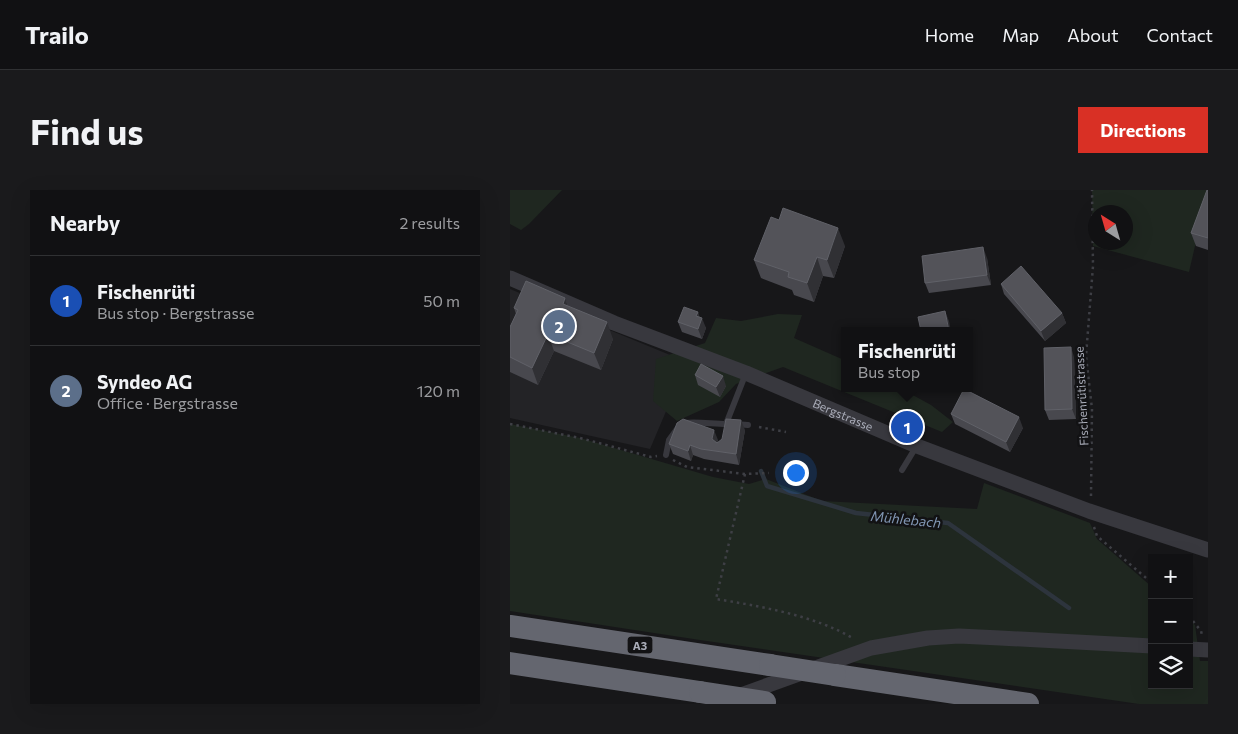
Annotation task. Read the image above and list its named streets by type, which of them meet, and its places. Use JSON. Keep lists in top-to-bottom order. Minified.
{"streets":{"highway":["A3"],"street":["Bergstrasse"],"path":["Fischenrütistrasse"]},"crossings":[["Fischenrütistrasse","Bergstrasse"]],"water":["Mühlebach"],"north":"top left","page":{"header":"Trailo","nav":["Home","Map","About","Contact"],"buttons":"Directions","title":"Find us","heading":["Nearby","2 results"],"list":[{"mark":"1","name":"Fischenrüti","note":"Bus stop · Bergstrasse","value":"50 m"},{"mark":"2","name":"Syndeo AG","note":"Office · Bergstrasse","value":"120 m"}],"pins":["2","1"],"popup":["Fischenrüti","Bus stop"],"map_buttons":["+","−"]}}
